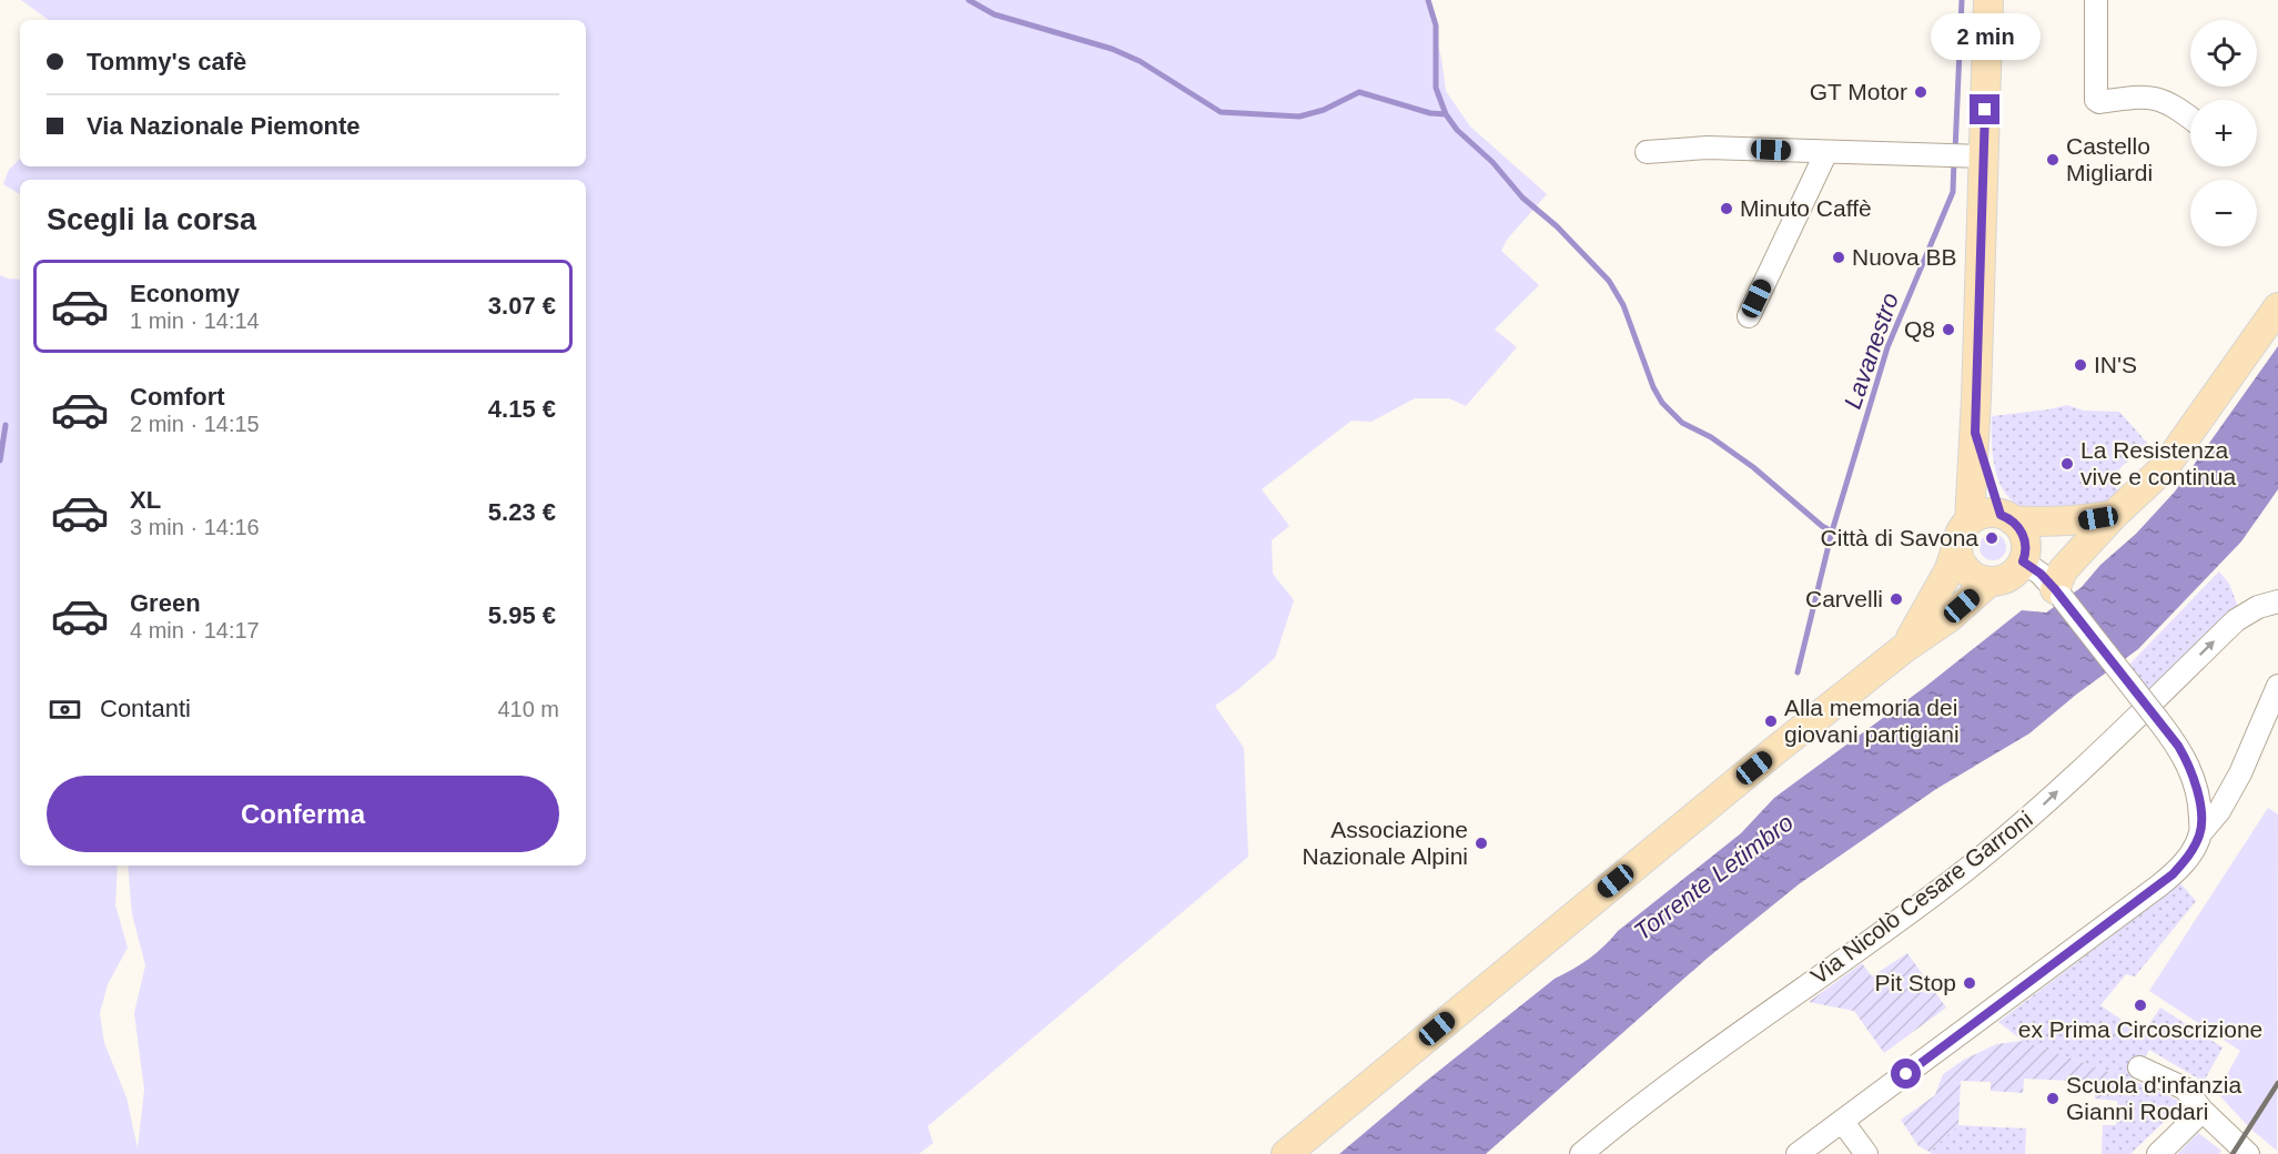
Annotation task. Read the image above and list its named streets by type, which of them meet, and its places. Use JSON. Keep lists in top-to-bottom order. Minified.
{"streets":{"street":["Via Nicolò Cesare Garroni"]},"water":["Lavanestro","Torrente Letimbro"],"places":["GT Motor","Castello Migliardi","Minuto Caffè","Nuova BB","Q8","IN'S","La Resistenza vive e continua","Città di Savona","Carvelli","Alla memoria dei giovani partigiani","Associazione Nazionale Alpini","Pit Stop","ex Prima Circoscrizione","Scuola d'infanzia Gianni Rodari"],"page":{"bubble":"2 min","map_buttons":["+","−"],"banner":["Tommy's cafè","Via Nazionale Piemonte"],"heading":"Scegli la corsa","list":[{"name":"Economy","note":"1 min · 14:14","value":"3.07 €"},{"name":"Comfort","note":"2 min · 14:15","value":"4.15 €"},{"name":"XL","note":"3 min · 14:16","value":"5.23 €"},{"name":"Green","note":"4 min · 14:17","value":"5.95 €"}],"pay":["Contanti","410 m"],"buttons":"Conferma"}}
